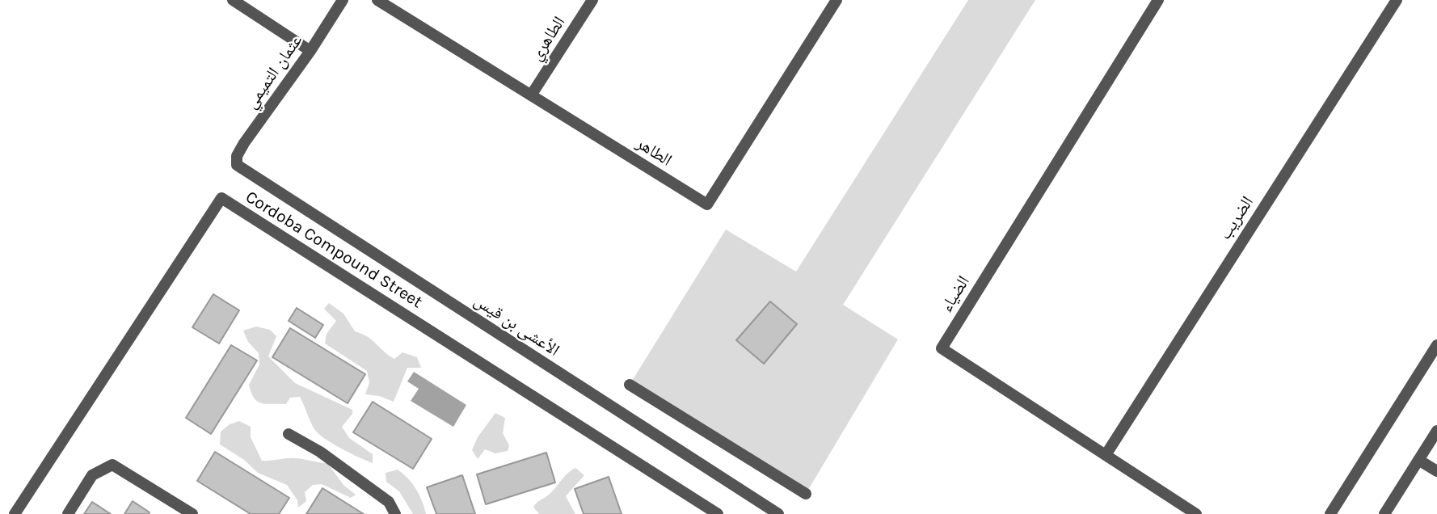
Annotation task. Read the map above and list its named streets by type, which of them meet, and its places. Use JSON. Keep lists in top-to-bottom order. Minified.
{"streets":{"street":["الطاهري","عثمان التميمي","الطاهر","الضريب","Cordoba Compound Street","الضياء","الأعشى بن قيس"]},"crossings":[["الطاهري","الطاهر"],["عثمان التميمي","الأعشى بن قيس"],["الضريب","الضياء"]]}
